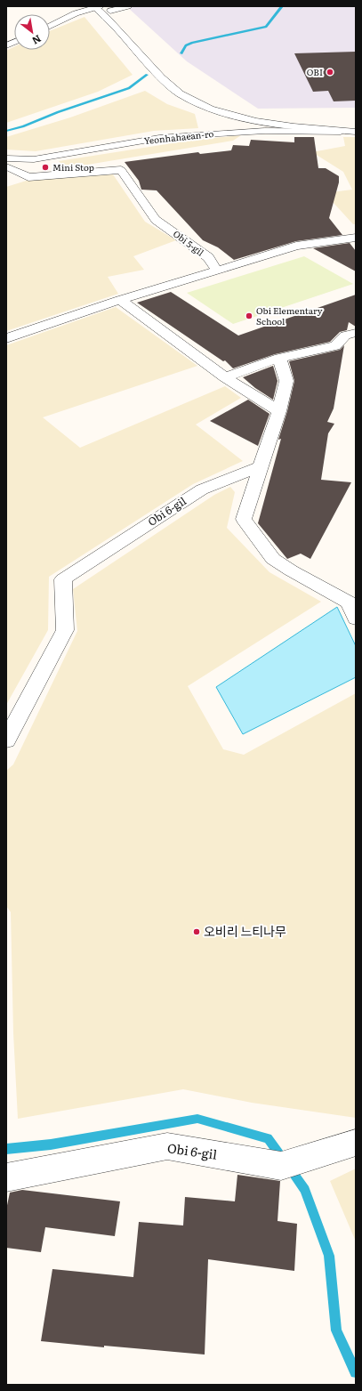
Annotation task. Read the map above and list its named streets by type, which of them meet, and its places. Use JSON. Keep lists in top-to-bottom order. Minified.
{"streets":{"street":["Yeonhahaean-ro","Obi 5-gil","Obi 6-gil"]},"places":["OBI","Mini Stop","Obi Elementary School","오비리 느티나무"],"north":"bottom right"}
